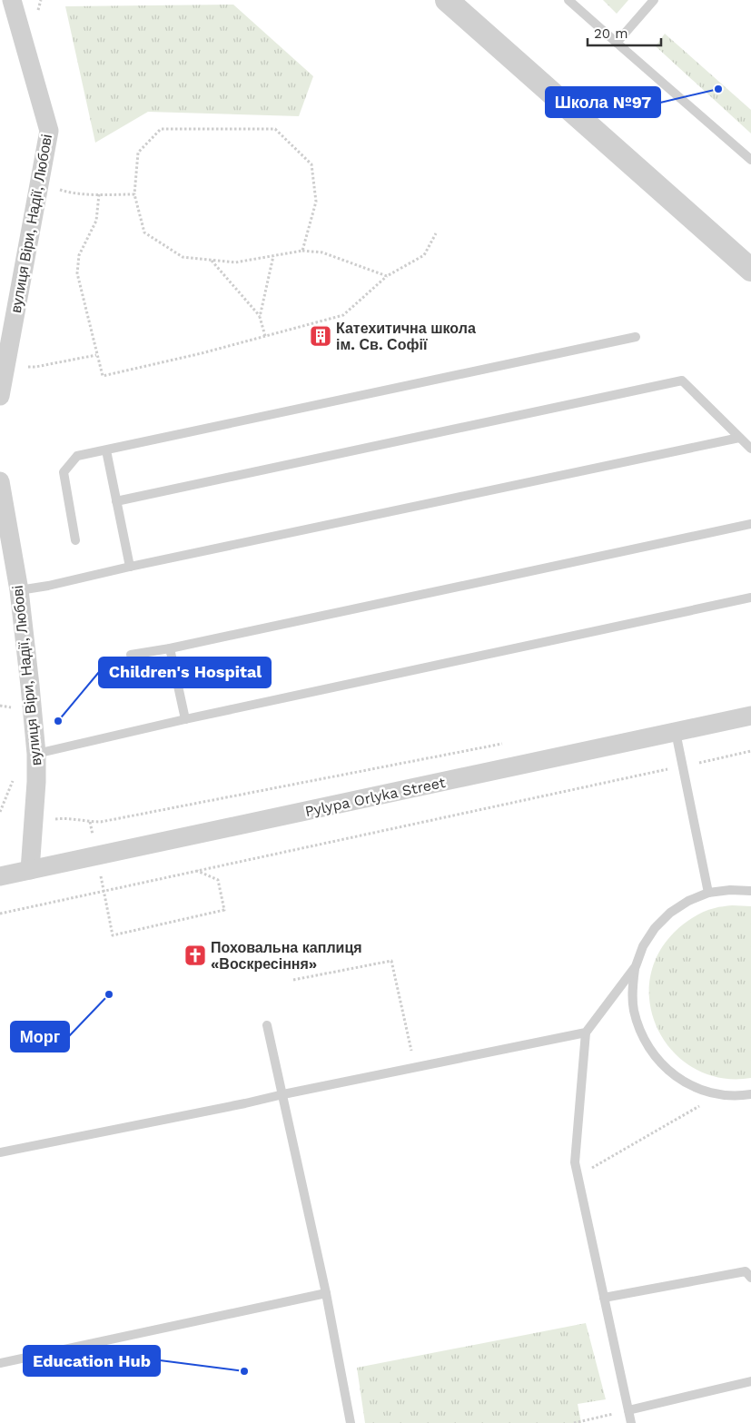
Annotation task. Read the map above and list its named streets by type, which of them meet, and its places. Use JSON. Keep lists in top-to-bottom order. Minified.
{"streets":{"street":["вулиця Віри, Надії, Любові","Pylypa Orlyka Street"]},"crossings":[["вулиця Віри, Надії, Любові","Pylypa Orlyka Street"]],"places":{"other":["Школа №97","Children's Hospital","Морг","Education Hub"],"building":["Катехитична школа ім. Св. Софії"],"church":["Поховальна каплиця «Воскресіння»"]},"scale_bar":"20 m"}
